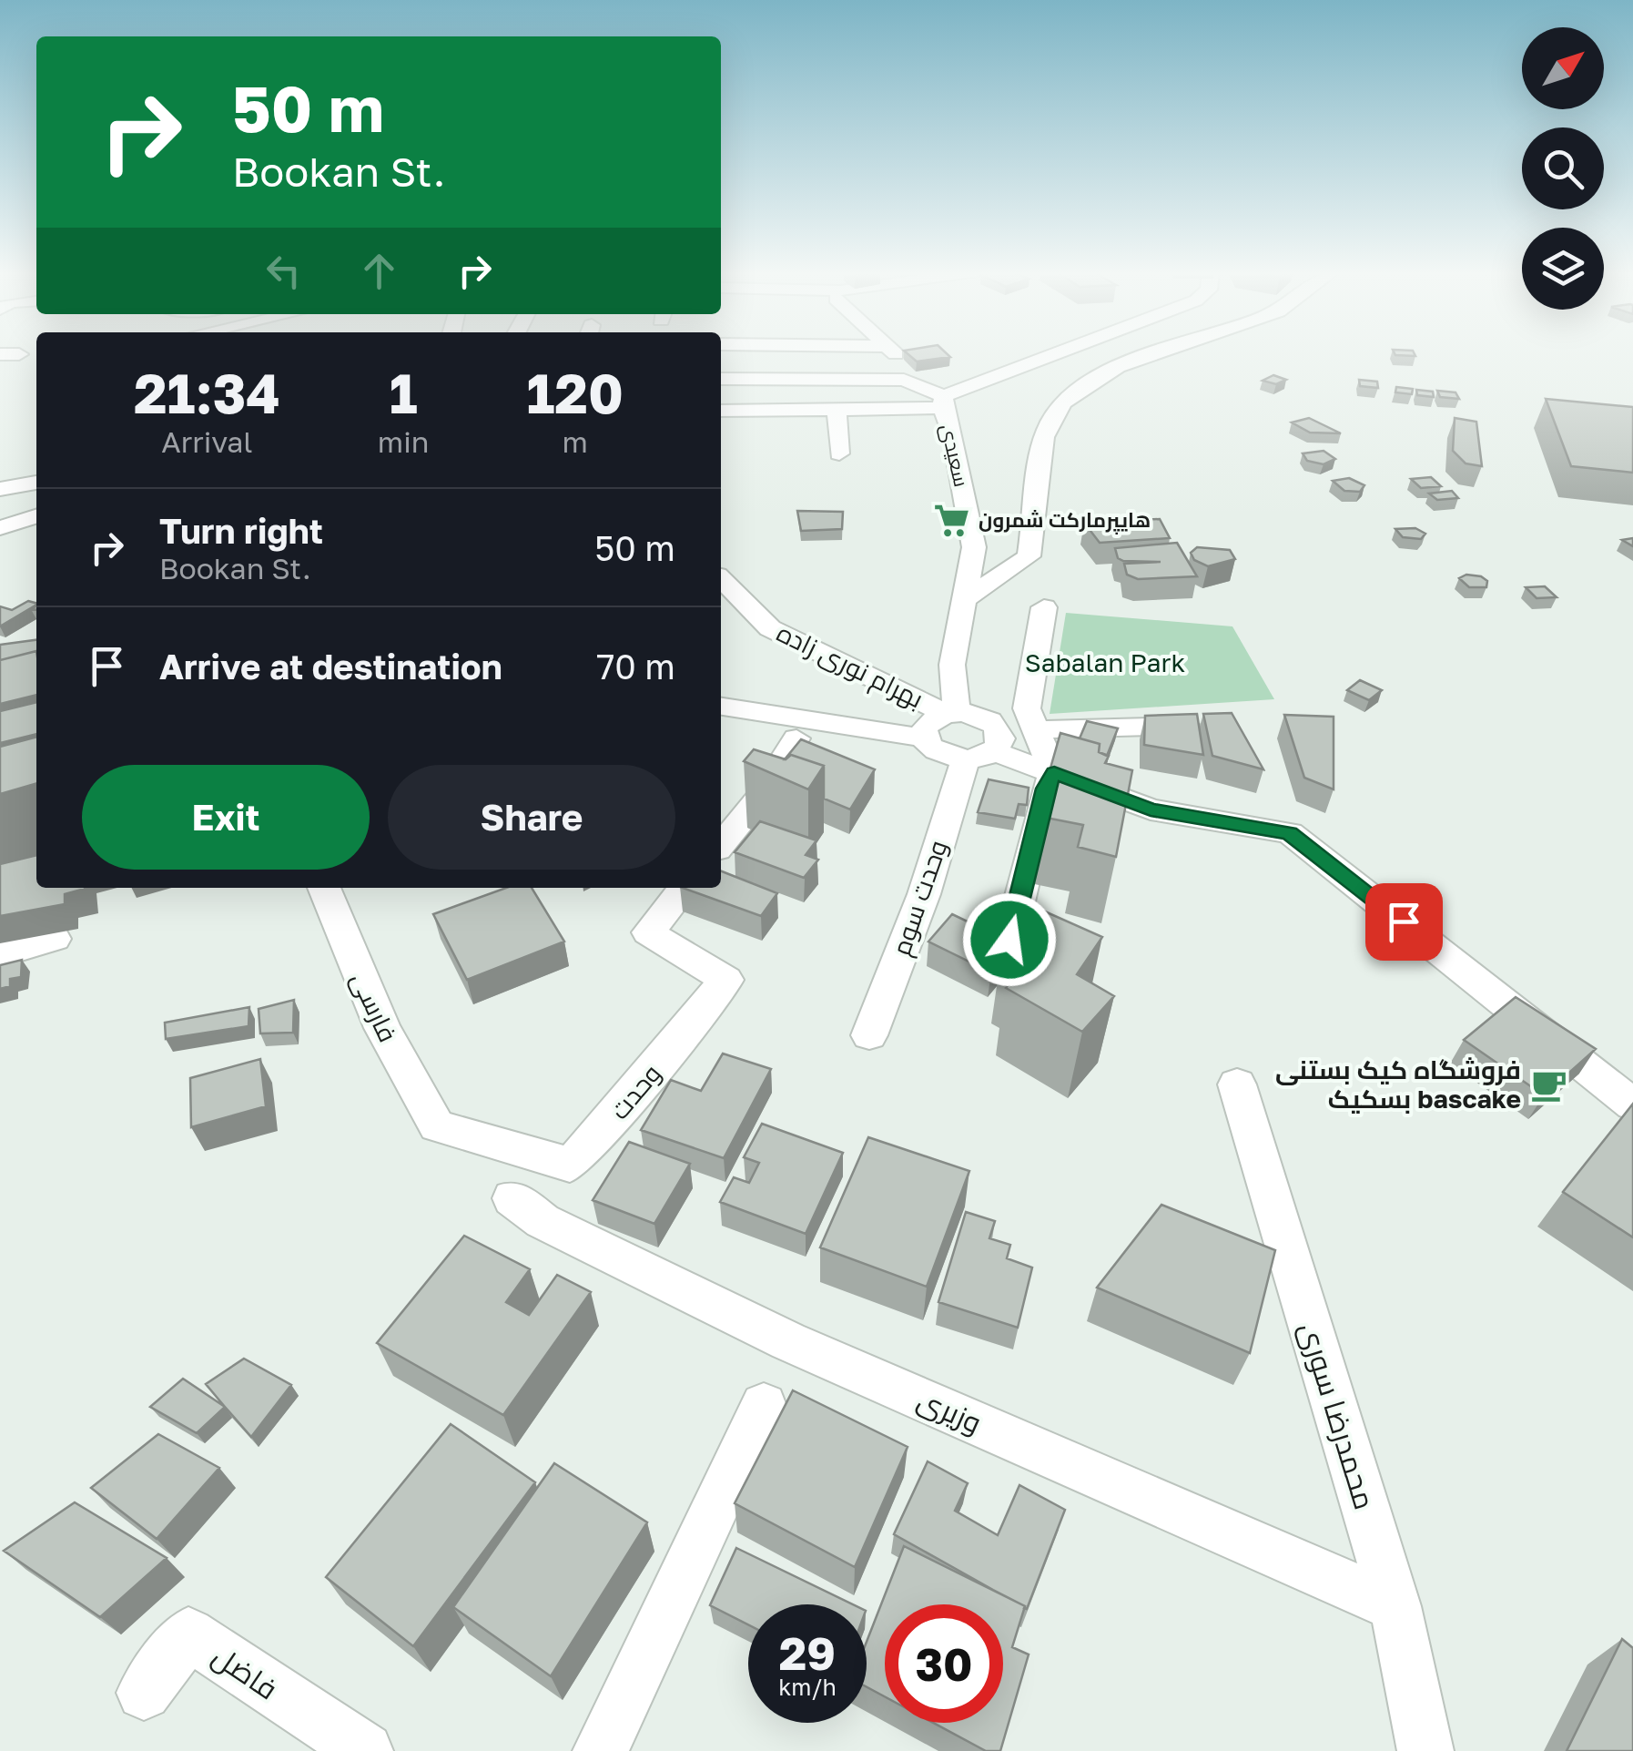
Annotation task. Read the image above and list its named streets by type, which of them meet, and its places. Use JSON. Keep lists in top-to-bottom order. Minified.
{"streets":{"street":["سعیدی","بهرام نوری زاده","وحدت سوم","فارسی","وحدت","وزیری","محمدرضا سوری","فاضل"]},"crossings":[["سعیدی","بهرام نوری زاده"],["بهرام نوری زاده","وحدت سوم"],["فارسی","وحدت"],["وزیری","محمدرضا سوری"]],"parks":["Sabalan Park"],"places":{"supermarket":["هایپرمارکت شمرون"],"cafe":["فروشگاه کیک بستنی بسکیک bascake"]},"north":"top right","page":{"turn":["50 m","Bookan St."],"eta":["21:34","Arrival","1","min","120","m"],"list":[{"name":"Turn right","note":"Bookan St.","value":"50 m"},{"name":"Arrive at destination","value":"70 m"}],"buttons":["Exit","Share"],"speed":"29 km/h","limit":"30"}}
